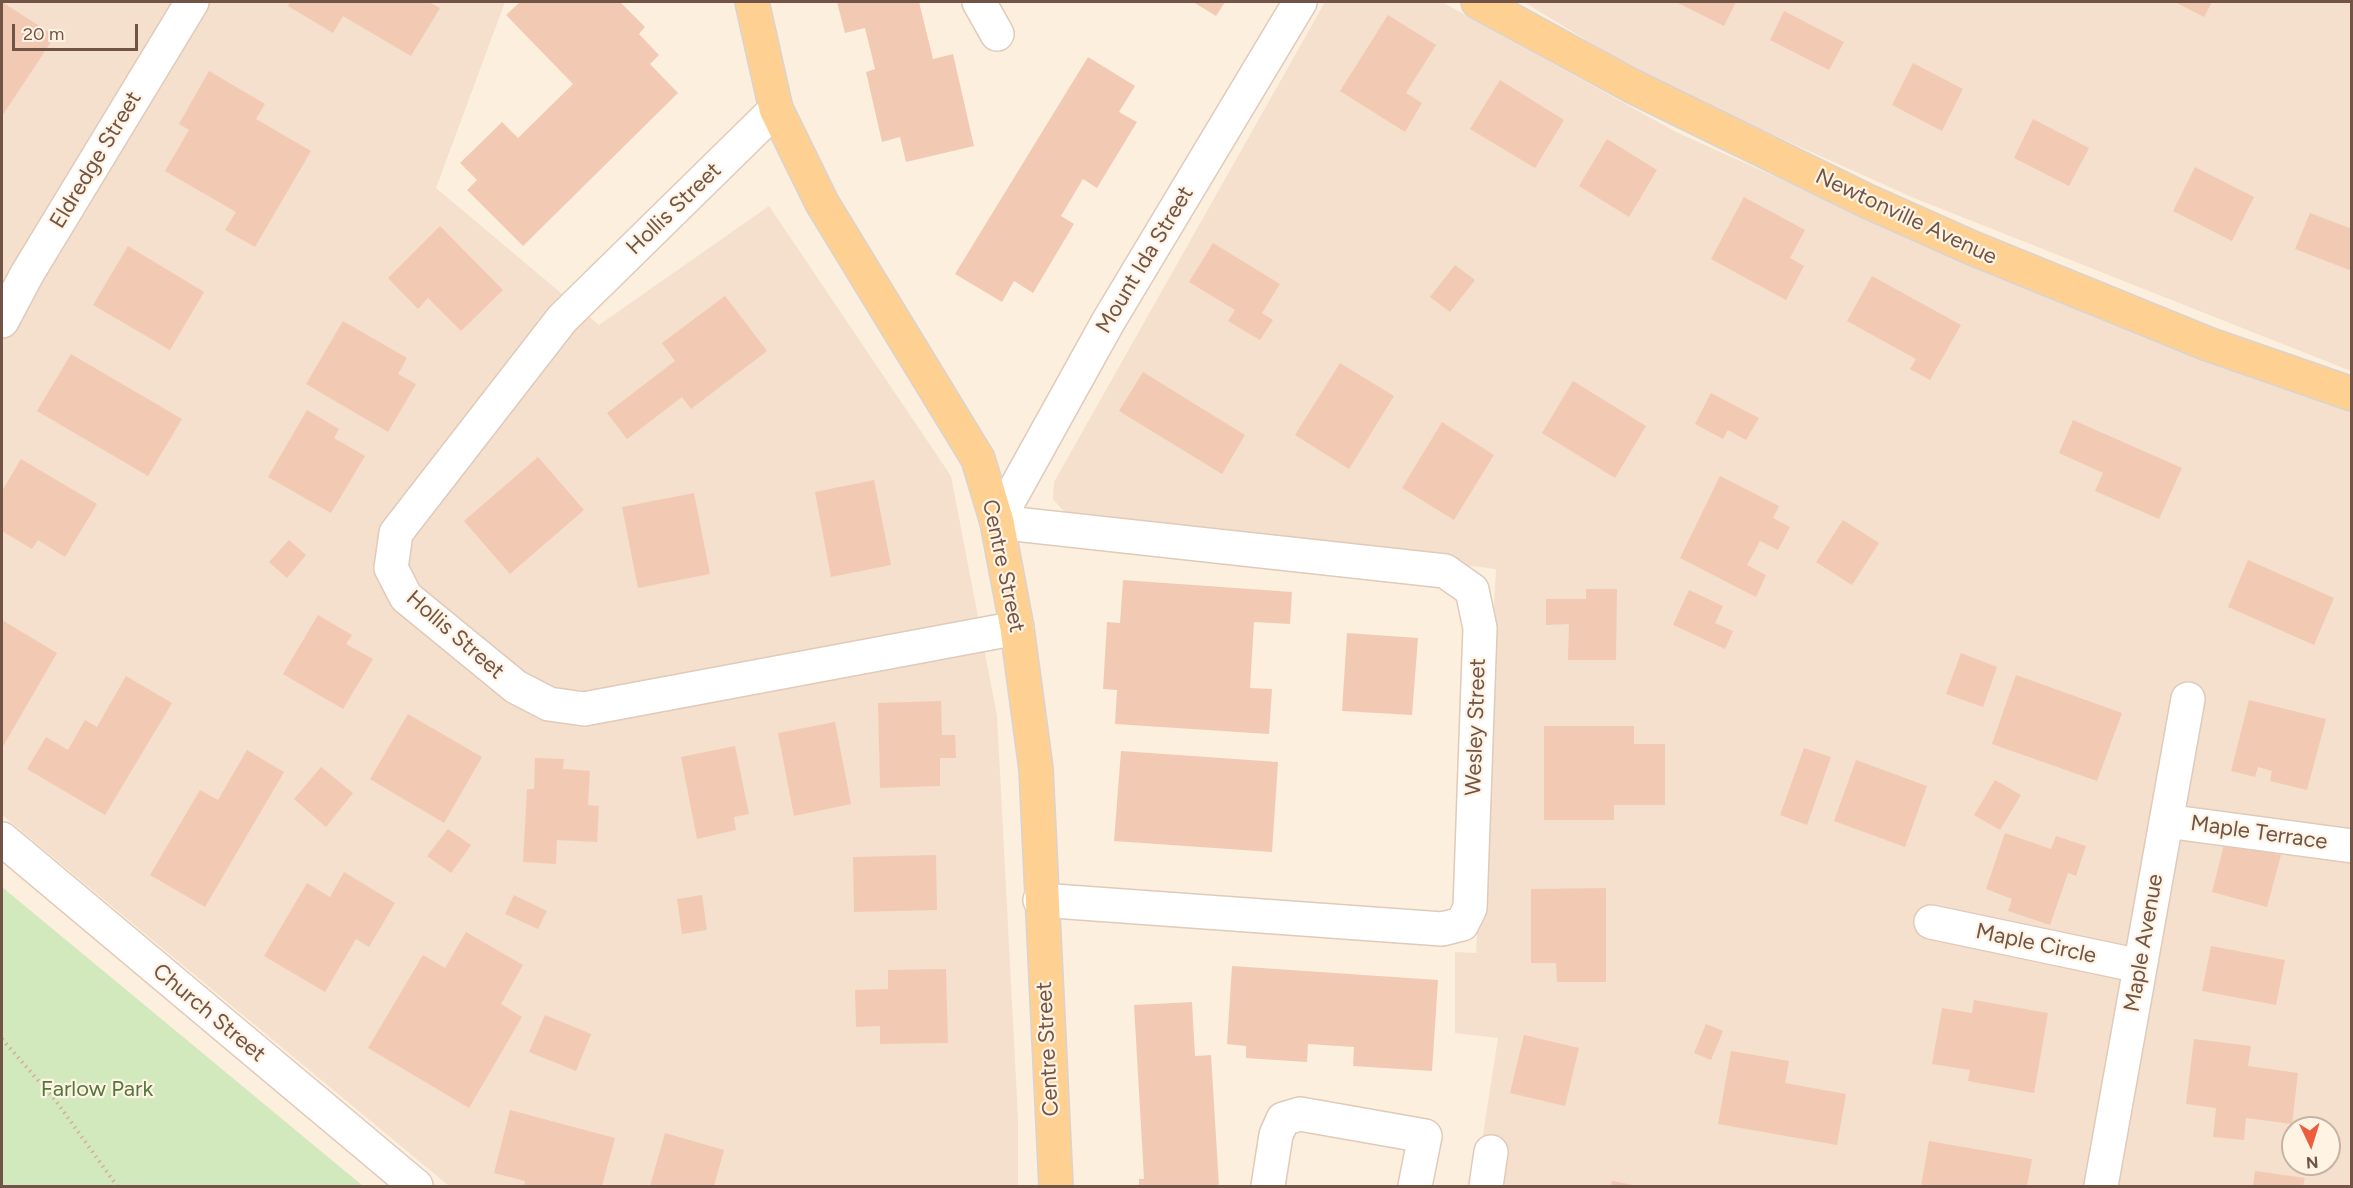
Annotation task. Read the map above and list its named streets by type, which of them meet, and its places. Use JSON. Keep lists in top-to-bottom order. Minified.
{"streets":{"main road":["Newtonville Avenue","Centre Street"],"street":["Eldredge Street","Hollis Street","Mount Ida Street","Wesley Street","Maple Terrace","Maple Avenue","Maple Circle","Church Street"]},"crossings":[["Hollis Street","Centre Street"],["Mount Ida Street","Centre Street"],["Mount Ida Street","Wesley Street"],["Centre Street","Wesley Street"],["Maple Terrace","Maple Avenue"],["Maple Avenue","Maple Circle"]],"parks":["Farlow Park"],"scale_bar":"20 m","north":"bottom"}
